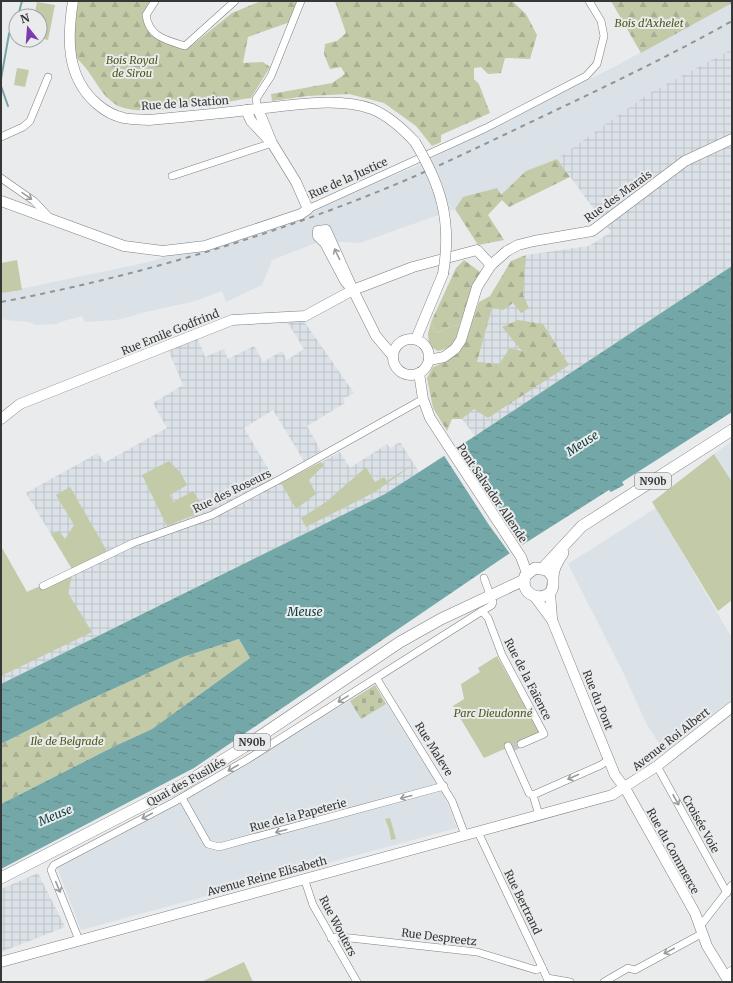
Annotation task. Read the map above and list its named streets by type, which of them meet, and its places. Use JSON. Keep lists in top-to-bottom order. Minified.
{"streets":{"main road":["Rue de la Station","Rue de la Justice","Rue des Marais","Rue Emile Godfrind","N90b","Pont Salvador Allende","Rue du Pont","Avenue Roi Albert","Rue du Commerce","Avenue Reine Elisabeth"],"street":["Rue des Roseurs","Rue de la Faïence","Rue Maleve","Quai des Fusillés","Rue de la Papeterie","Croisée Voie","Rue Bertrand","Rue Wouters","Rue Despreetz"]},"crossings":[["Rue de la Station","Rue des Marais"],["Rue de la Station","Pont Salvador Allende"],["Rue des Marais","Pont Salvador Allende"],["N90b","Pont Salvador Allende"],["N90b","Rue du Pont"],["N90b","Quai des Fusillés"],["Rue des Roseurs","Pont Salvador Allende"],["Pont Salvador Allende","Rue du Pont"],["Rue de la Faïence","Quai des Fusillés"],["Rue du Pont","Avenue Roi Albert"],["Rue du Pont","Rue du Commerce"],["Rue du Pont","Avenue Reine Elisabeth"],["Avenue Roi Albert","Croisée Voie"],["Avenue Roi Albert","Rue du Commerce"],["Avenue Roi Albert","Avenue Reine Elisabeth"],["Rue Maleve","Quai des Fusillés"],["Rue Maleve","Rue de la Papeterie"],["Rue Maleve","Avenue Reine Elisabeth"],["Quai des Fusillés","Rue de la Papeterie"],["Quai des Fusillés","Avenue Reine Elisabeth"],["Rue du Commerce","Avenue Reine Elisabeth"],["Avenue Reine Elisabeth","Rue Bertrand"],["Avenue Reine Elisabeth","Rue Wouters"],["Rue Bertrand","Rue Despreetz"],["Rue Wouters","Rue Despreetz"]],"one_way":["Quai des Fusillés","Rue de la Papeterie","Croisée Voie"],"water":["Meuse"],"parks":["Bois d'Axhelet","Bois Royal de Sirou","Parc Dieudonné","Ile de Belgrade"],"north":"top"}
